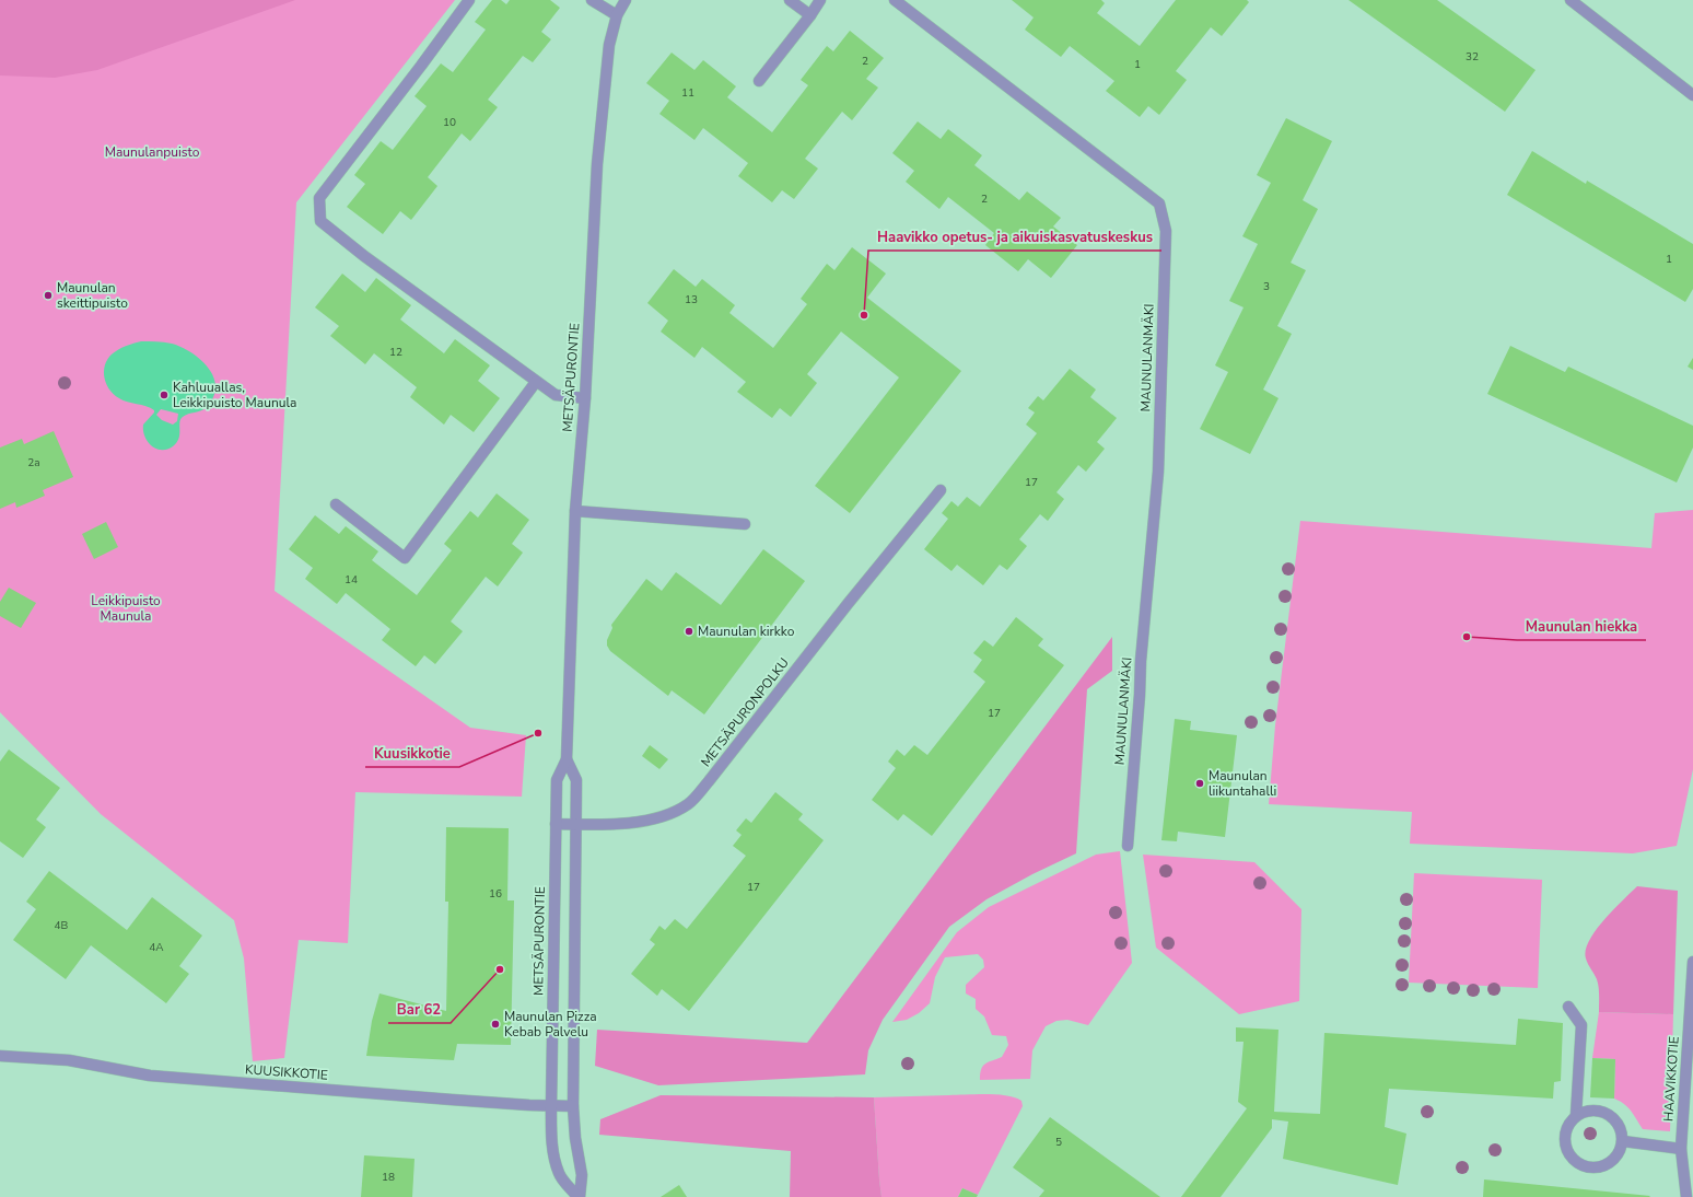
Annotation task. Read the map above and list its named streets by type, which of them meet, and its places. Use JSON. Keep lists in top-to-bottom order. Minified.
{"streets":{"street":["MAUNULANMÄKI","METSÄPURONTIE","METSÄPURONPOLKU","KUUSIKKOTIE","HAAVIKKOTIE"]},"crossings":[["METSÄPURONTIE","METSÄPURONPOLKU"],["METSÄPURONTIE","KUUSIKKOTIE"]],"parks":["Maunulanpuisto","Leikkipuisto Maunula"],"places":["Maunulan skeittipuisto","Haavikko opetus- ja aikuiskasvatuskeskus","Kahluuallas, Leikkipuisto Maunula","Maunulan kirkko","Maunulan hiekka","Kuusikkotie","Maunulan liikuntahalli","Bar 62","Maunulan Pizza Kebab Palvelu"],"house_numbers":["32","2","1","11","10","2","1","3","13","12","2a","17","14","17","17","16","4B","4A","5","18"]}
